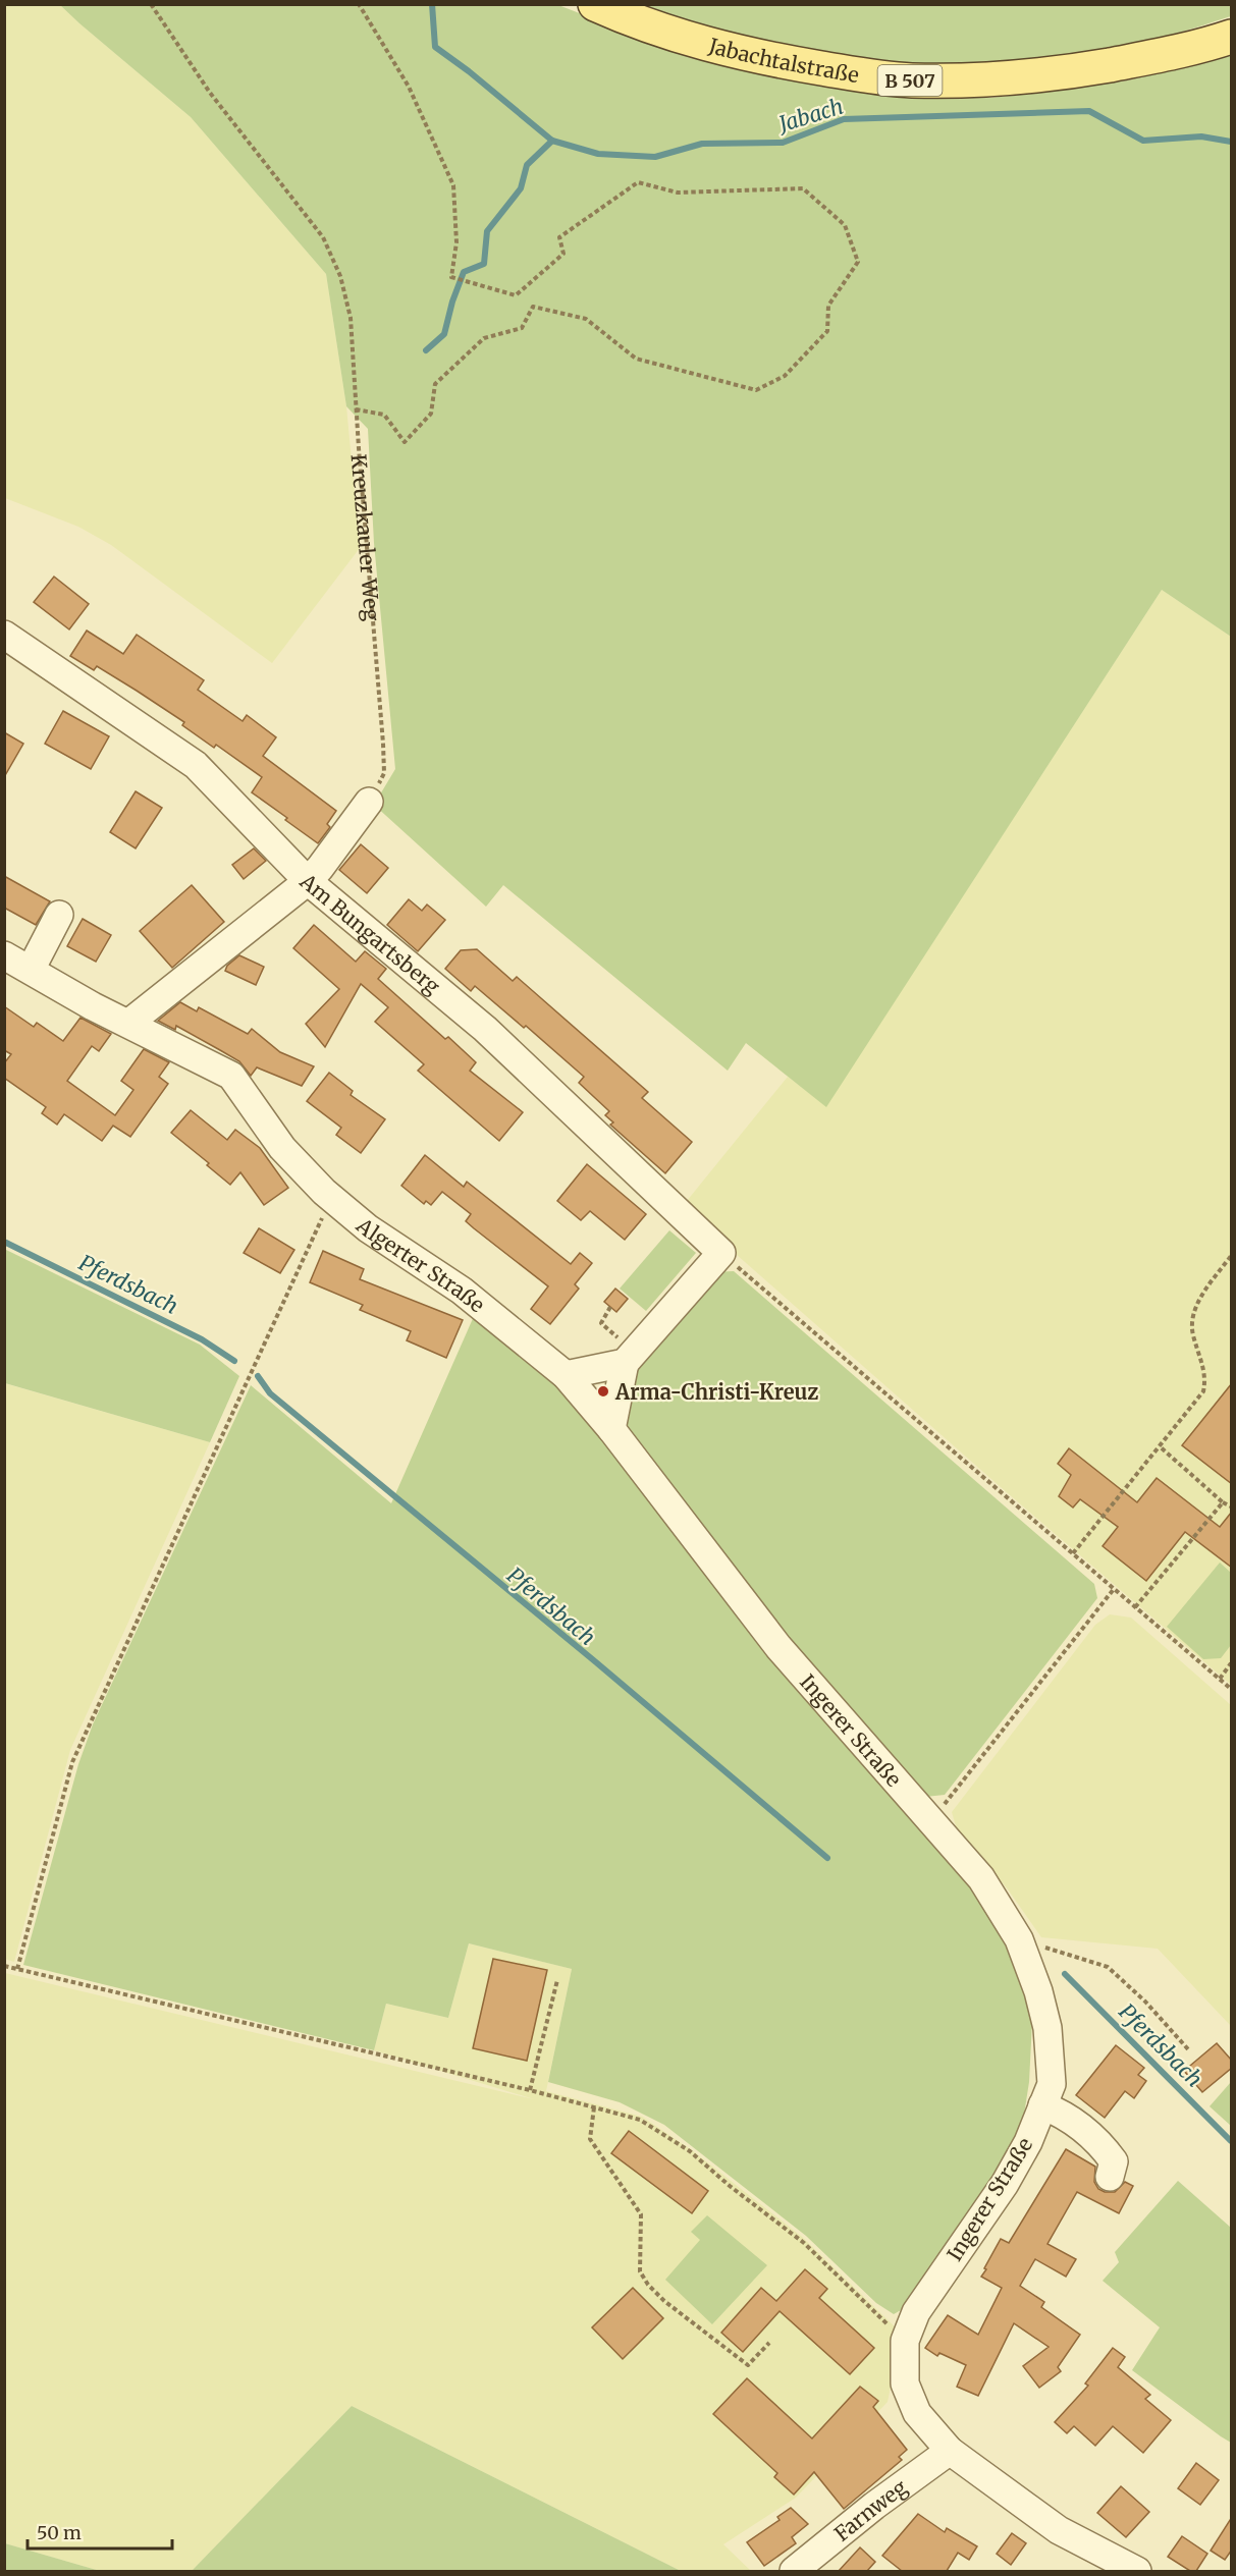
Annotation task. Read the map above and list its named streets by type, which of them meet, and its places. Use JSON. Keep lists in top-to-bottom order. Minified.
{"streets":{"main road":["Jabachtalstraße","B 507"],"street":["Am Bungartsberg","Algerter Straße","Ingerer Straße","Farnweg"],"path":["Kreuzkauler Weg"]},"crossings":[["Algerter Straße","Ingerer Straße"],["Ingerer Straße","Farnweg"]],"water":["Jabach","Pferdsbach"],"places":["Arma-Christi-Kreuz"],"scale_bar":"50 m"}
